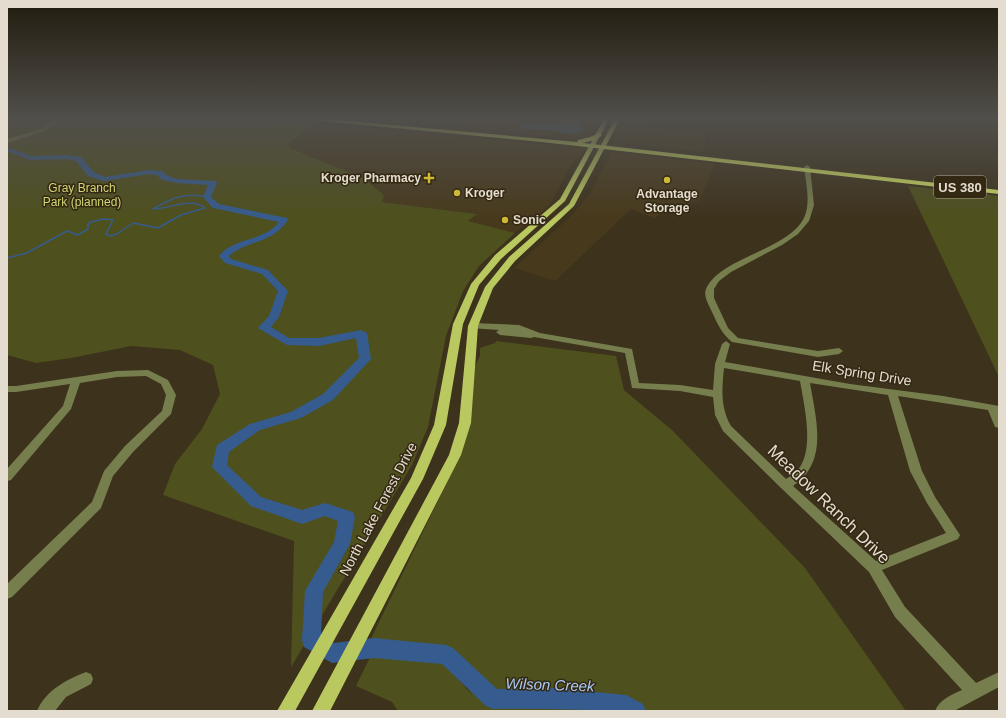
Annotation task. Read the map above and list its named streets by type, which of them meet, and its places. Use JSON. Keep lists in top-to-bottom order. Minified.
{"streets":{"highway":["US 380"],"main road":["North Lake Forest Drive"],"street":["Elk Spring Drive","Meadow Ranch Drive"]},"crossings":[["Elk Spring Drive","Meadow Ranch Drive"]],"water":["Wilson Creek"],"parks":["Gray Branch Park (planned)"],"places":{"health":["Kroger Pharmacy"],"other":["Advantage Storage","Kroger","Sonic"]}}
